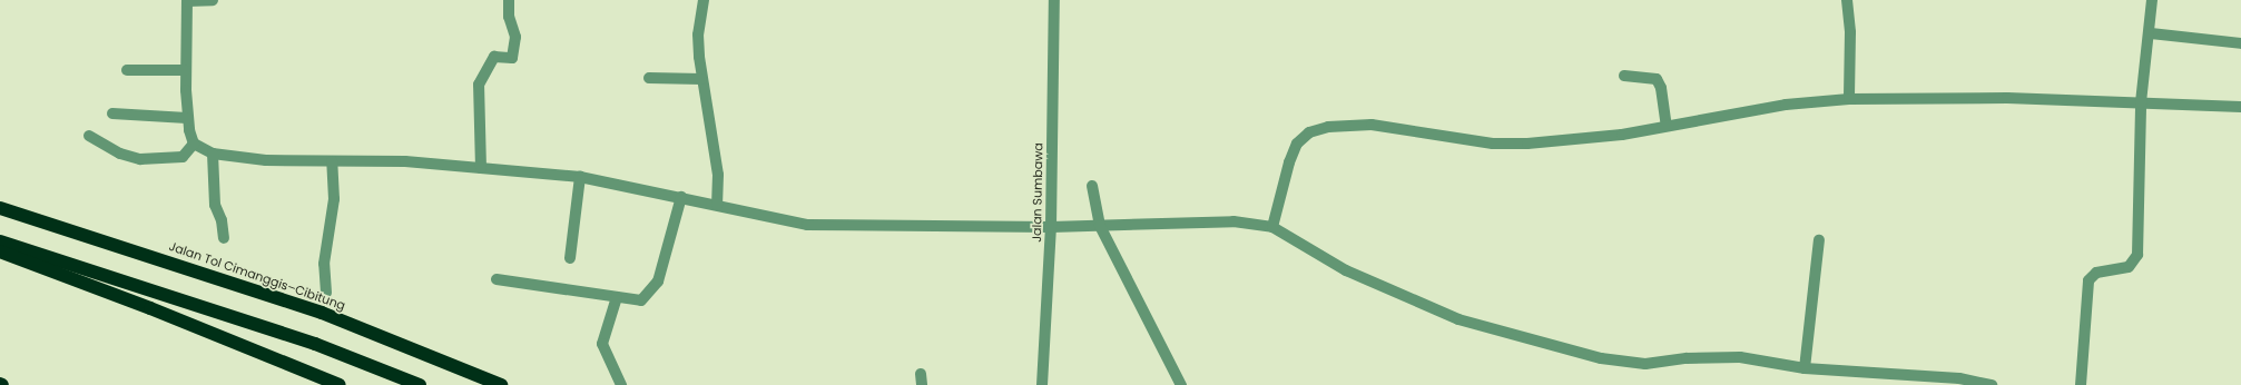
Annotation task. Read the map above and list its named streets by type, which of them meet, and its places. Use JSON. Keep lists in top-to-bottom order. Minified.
{"streets":{"highway":["Jalan Tol Cimanggis–Cibitung"],"street":["Jalan Sumbawa"]}}
